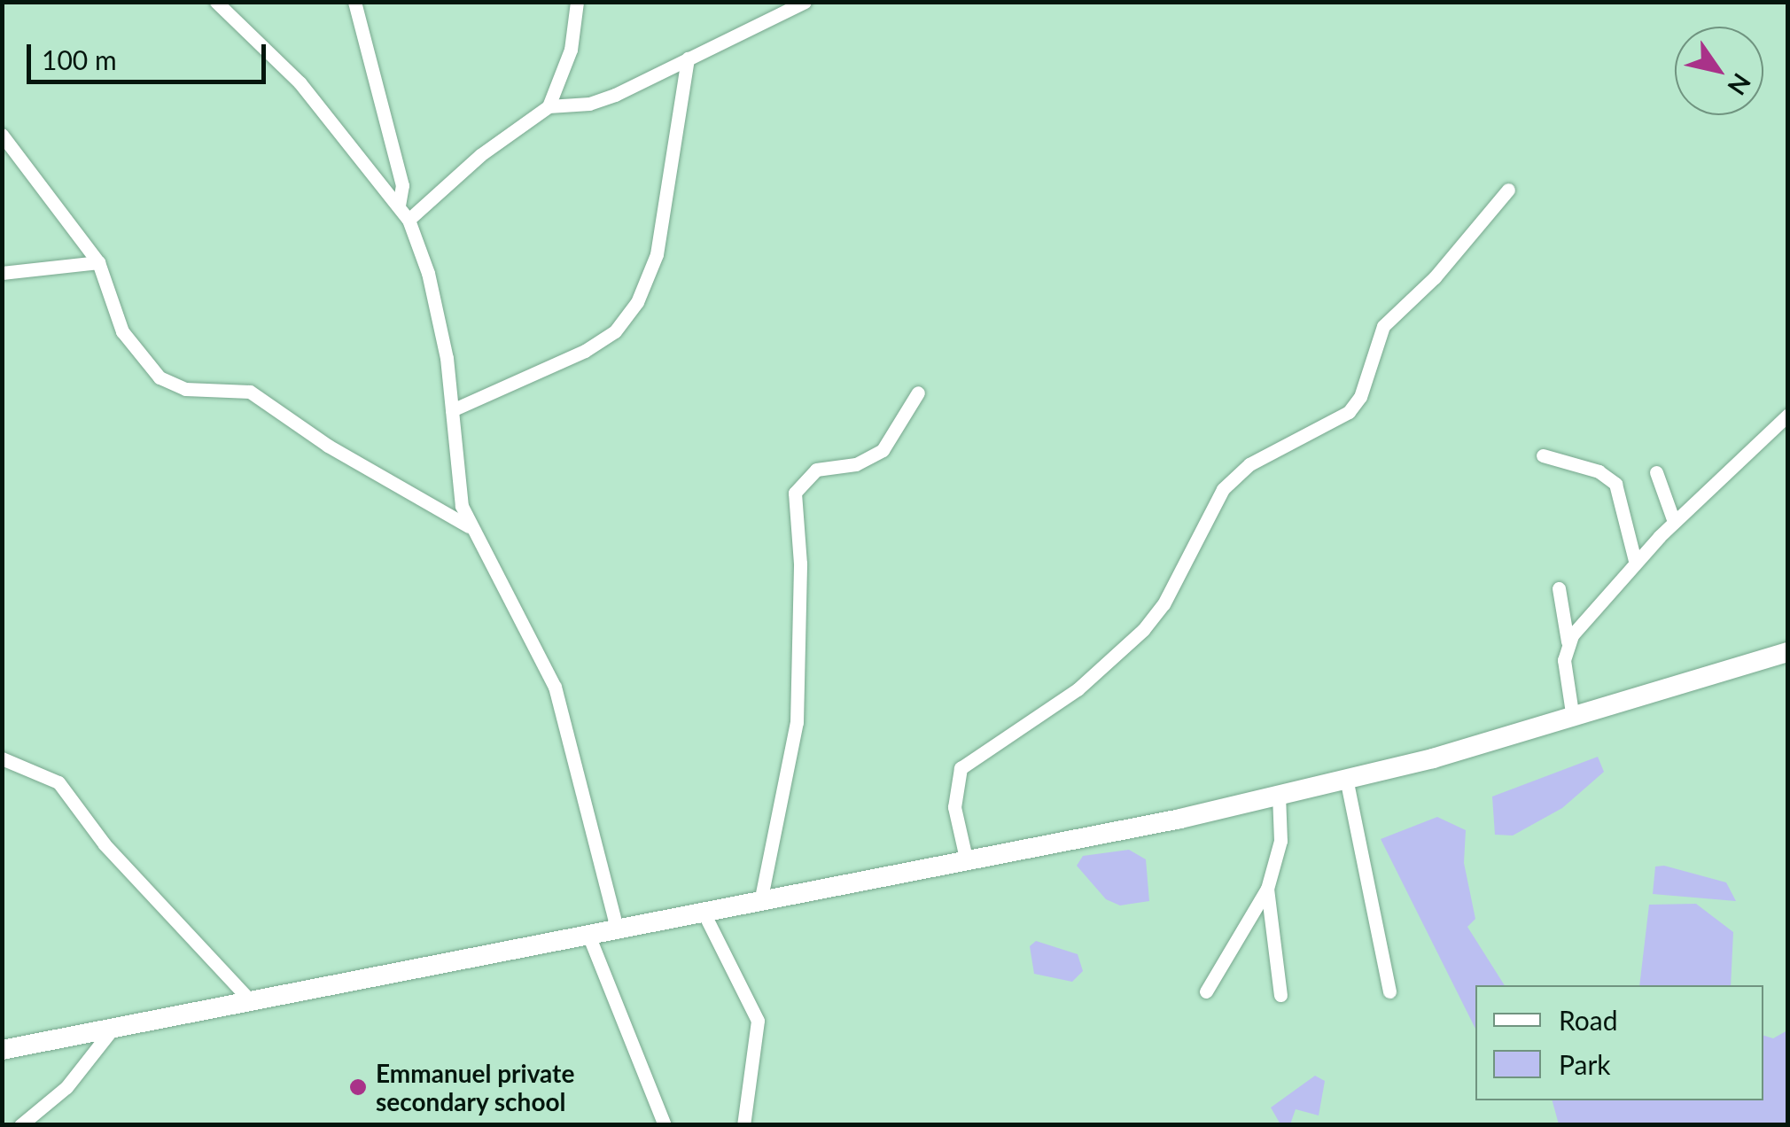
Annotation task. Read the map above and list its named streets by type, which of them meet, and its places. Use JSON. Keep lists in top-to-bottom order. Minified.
{"places":["Emmanuel private secondary school"],"legend":["Road","Park"],"scale_bar":"100 m","north":"bottom right"}
